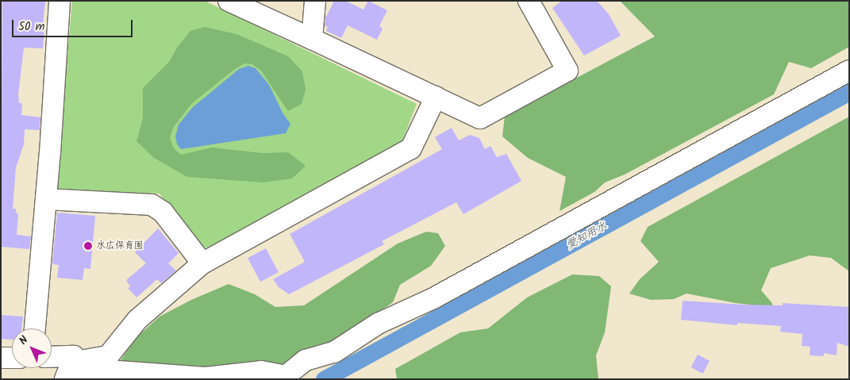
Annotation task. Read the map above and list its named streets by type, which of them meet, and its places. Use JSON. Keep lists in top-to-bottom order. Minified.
{"water":["愛知用水"],"places":["水広保育園"],"scale_bar":"50 m","north":"top left"}
